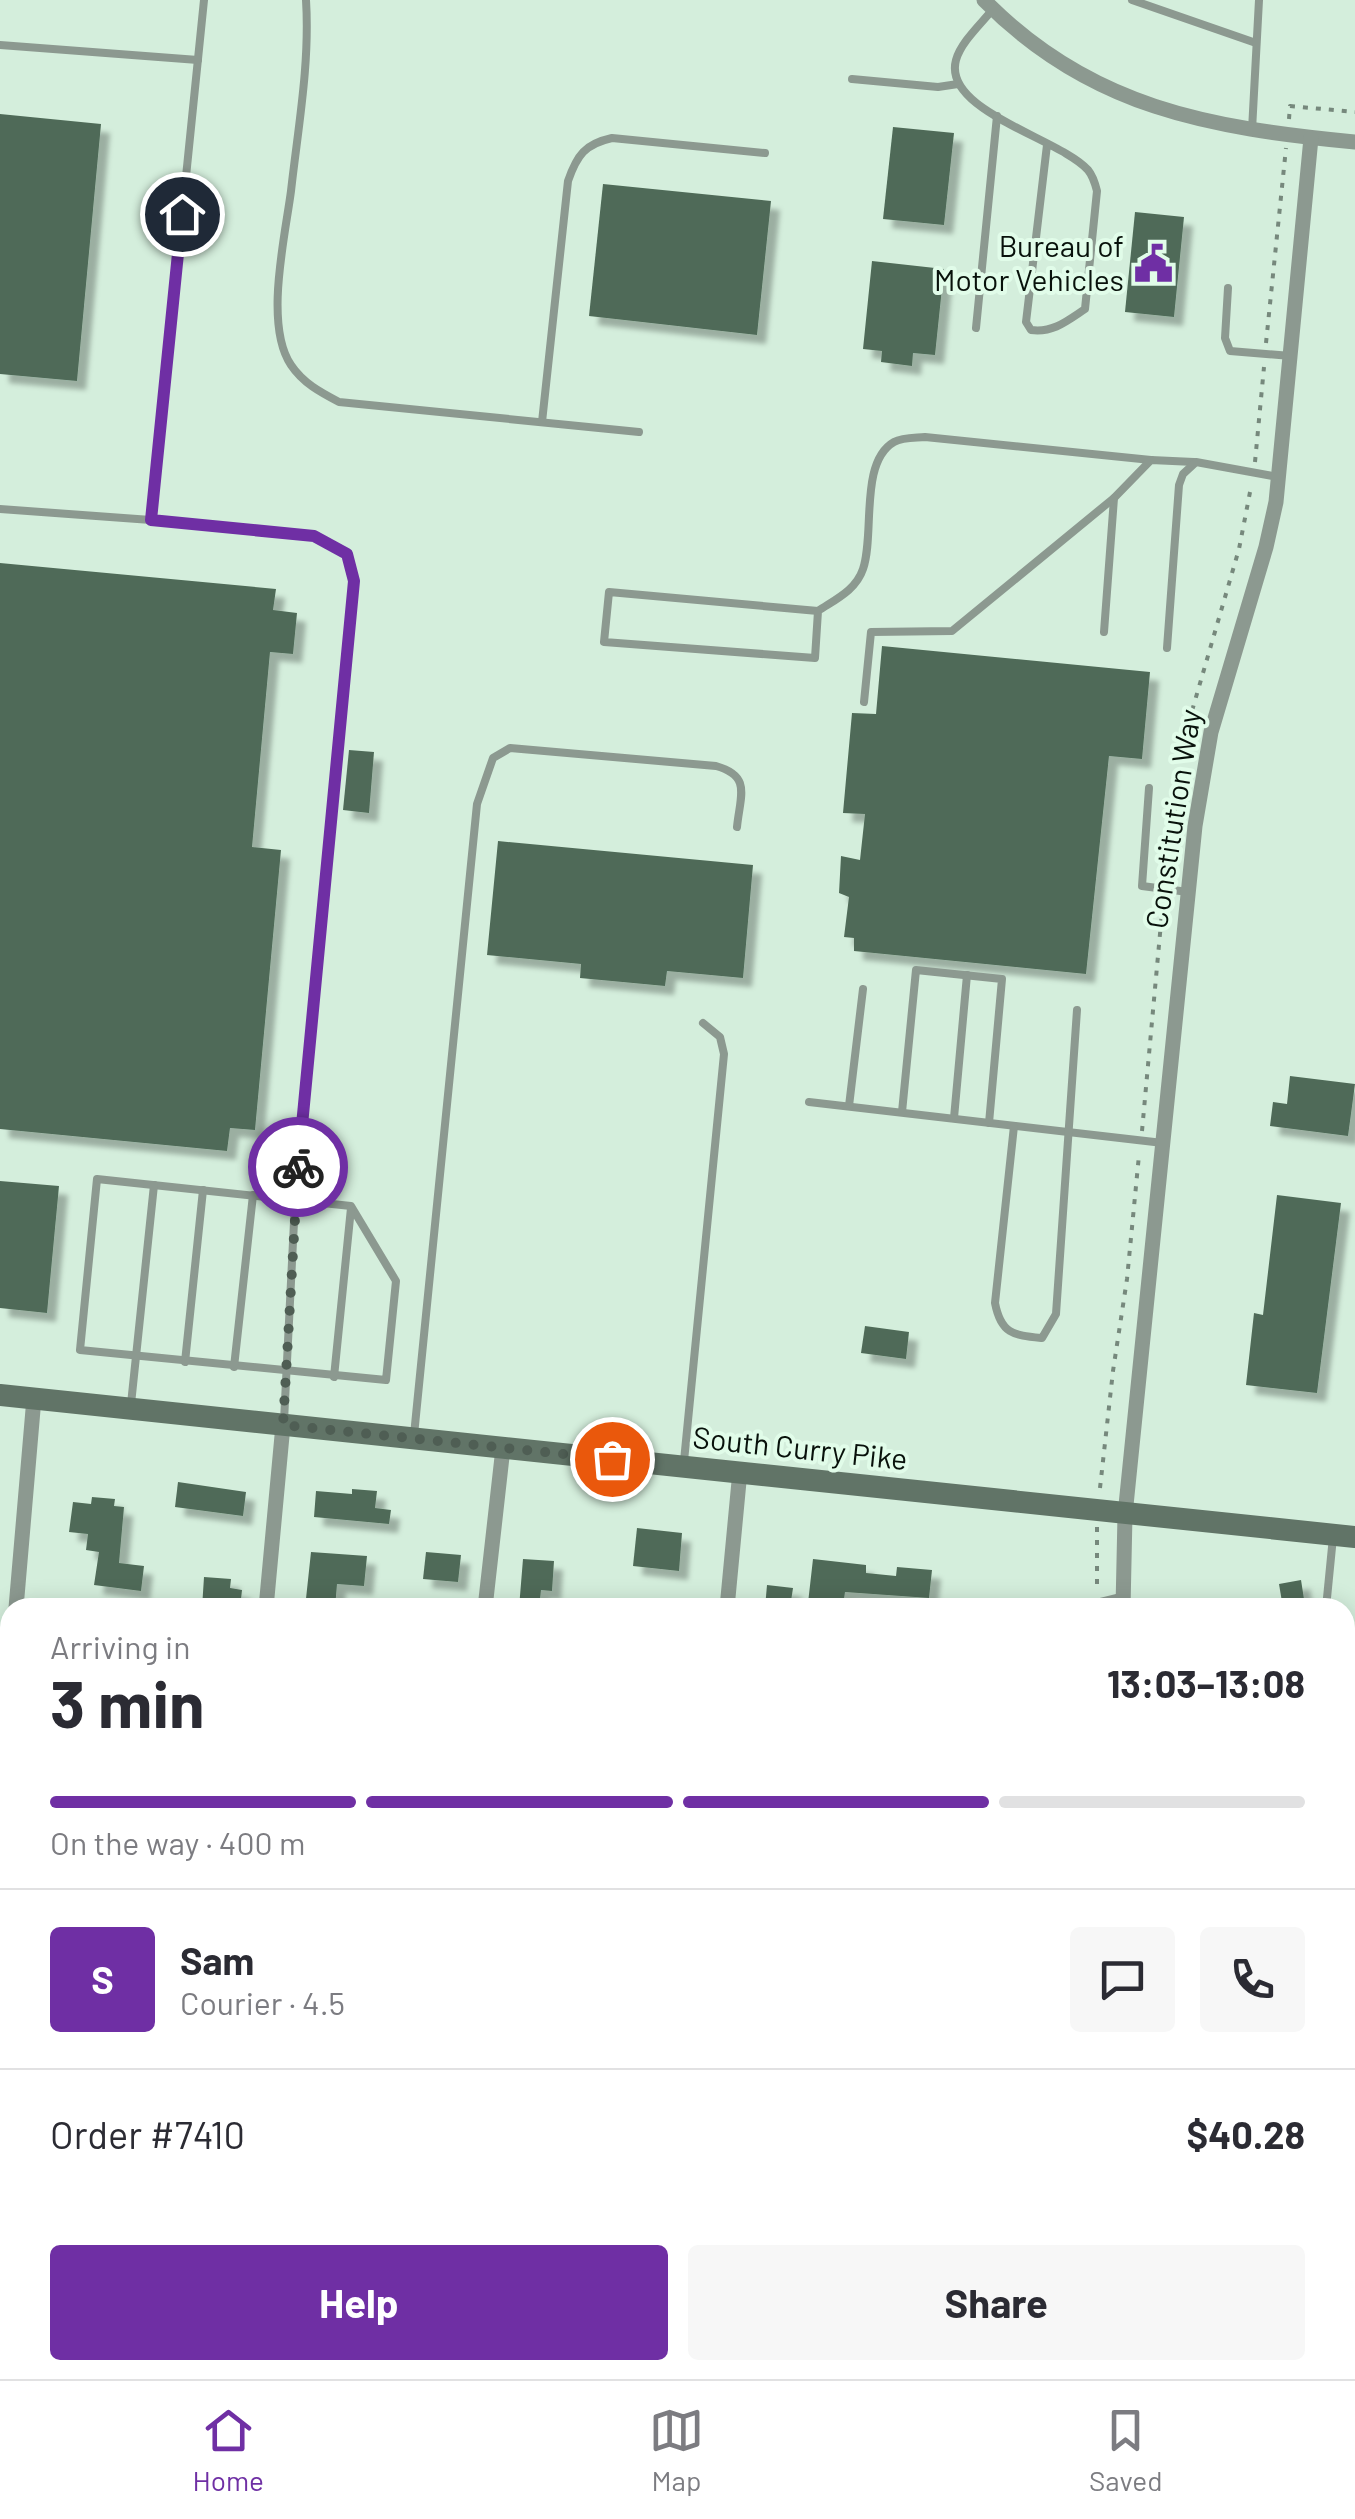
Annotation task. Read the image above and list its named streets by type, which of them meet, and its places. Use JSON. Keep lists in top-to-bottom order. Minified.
{"streets":{"main road":["South Curry Pike"],"street":["Constitution Way"]},"crossings":[["Constitution Way","South Curry Pike"]],"places":{"public building":["Bureau of Motor Vehicles"]},"page":{"heading":["3 min","Arriving in","13:03–13:08"],"panel":["Sam","Courier · 4.5","Order #7410","$40.28"],"bar":"On the way · 400 m","round":"S","buttons":["Help","Share"],"tabs":["Home","Map","Saved"]}}
